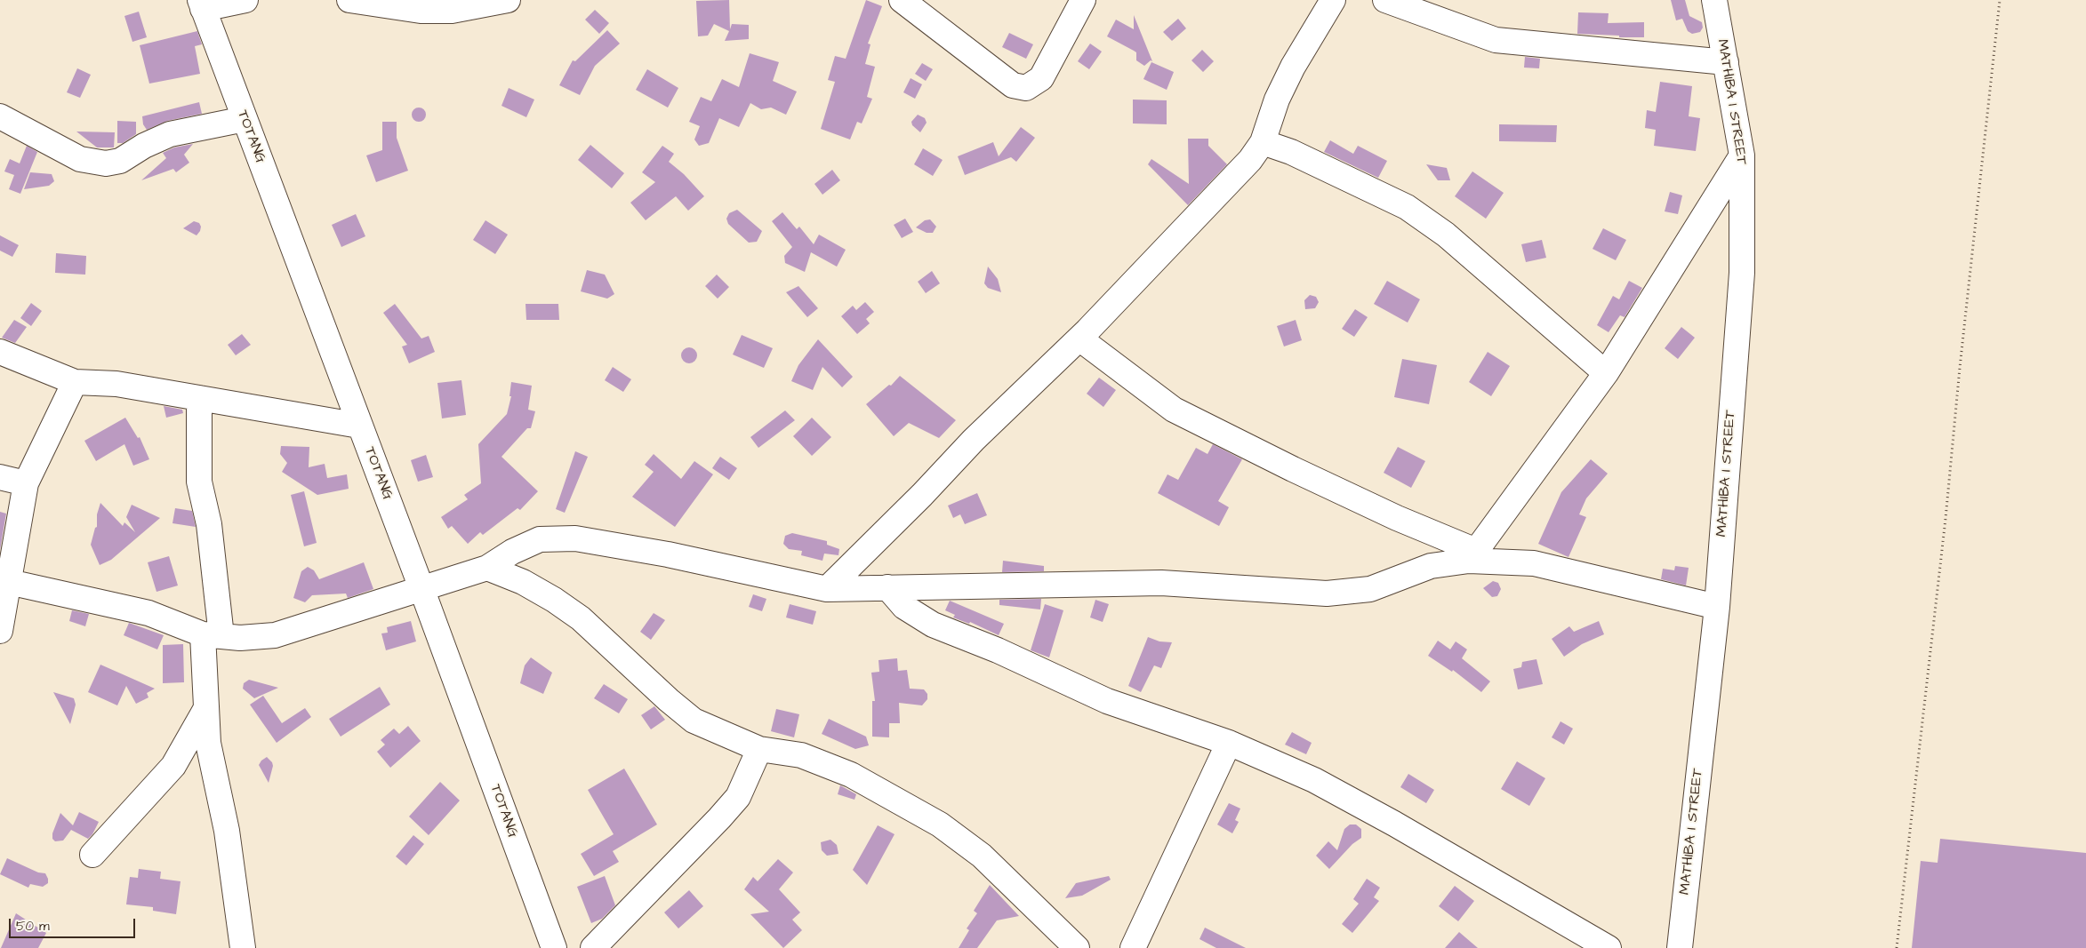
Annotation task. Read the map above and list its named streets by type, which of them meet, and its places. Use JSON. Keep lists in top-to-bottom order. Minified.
{"streets":{"street":["MATHIBA I STREET","TOTANG"]},"scale_bar":"50 m"}
